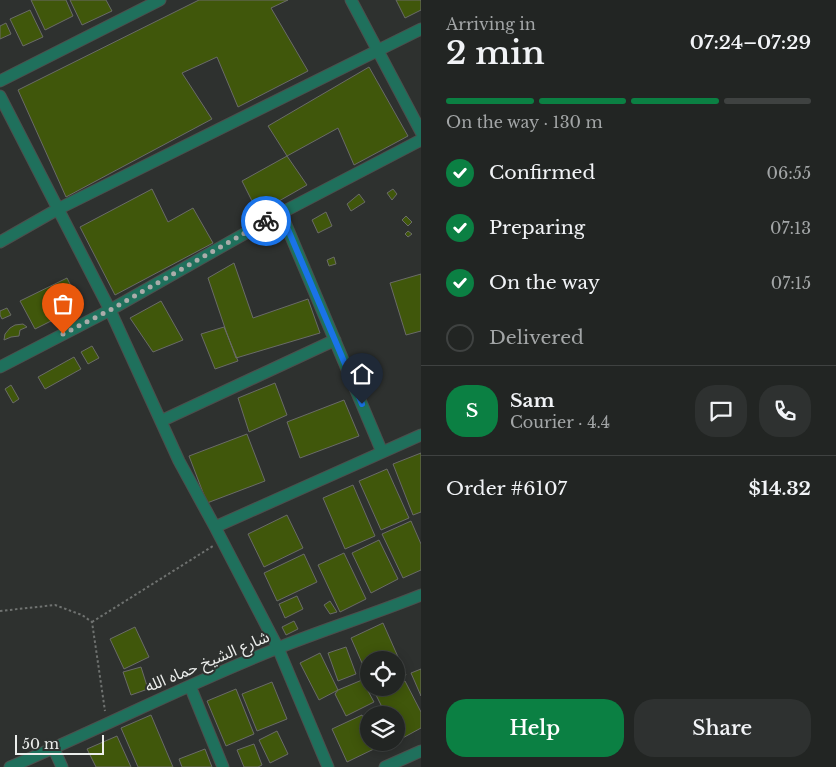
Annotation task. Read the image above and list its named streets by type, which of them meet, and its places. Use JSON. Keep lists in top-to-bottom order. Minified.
{"streets":{"street":["شارع الشيخ حماه الله"]},"scale_bar":"50 m","page":{"heading":["2 min","Arriving in","07:24–07:29"],"panel":["Sam","Courier · 4.4","Order #6107","$14.32"],"bar":"On the way · 130 m","list":[["Confirmed","06:55"],["Preparing","07:13"],["On the way","07:15"],"Delivered"],"round":"S","buttons":["Help","Share"],"scale":"50 m"}}
